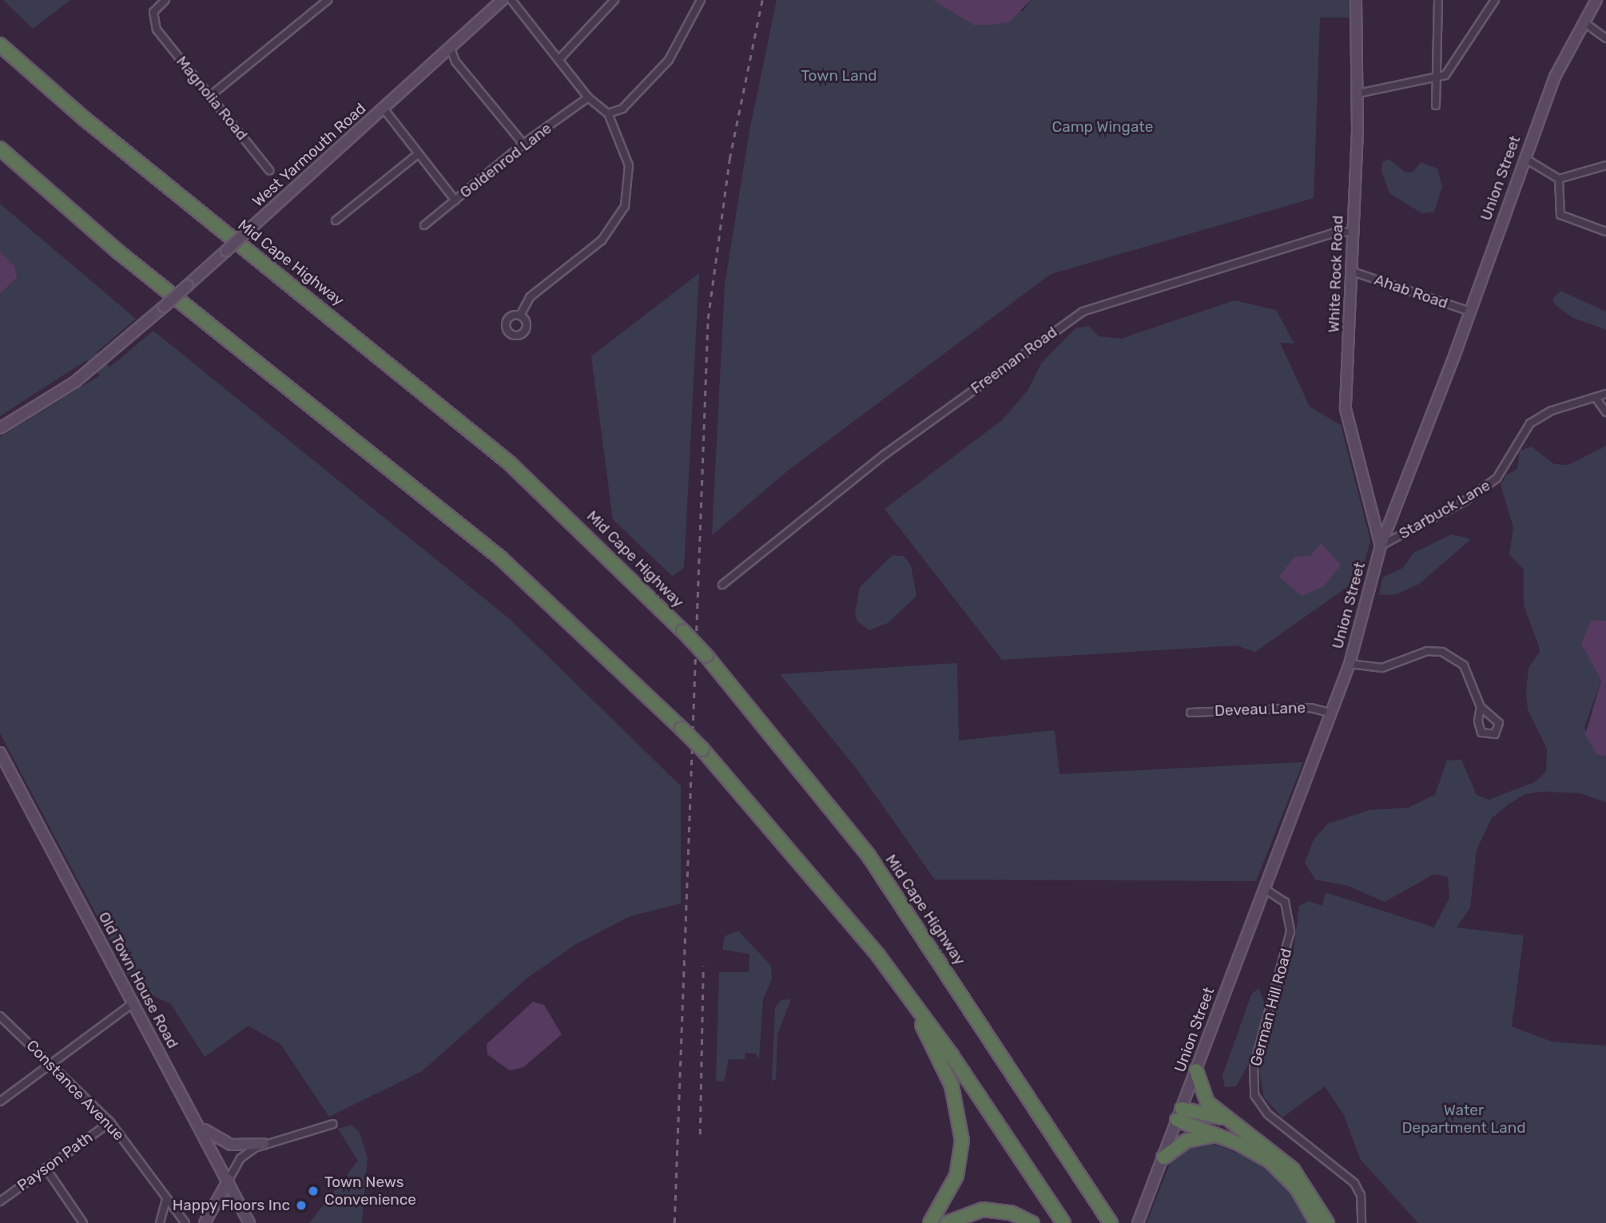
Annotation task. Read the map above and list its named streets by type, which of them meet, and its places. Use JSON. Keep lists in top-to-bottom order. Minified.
{"streets":{"highway":["Mid Cape Highway"],"main road":["West Yarmouth Road","Union Street","White Rock Road","Old Town House Road"],"street":["Magnolia Road","Goldenrod Lane","Ahab Road","Freeman Road","Starbuck Lane","Deveau Lane","German Hill Road","Constance Avenue","Payson Path"]},"crossings":[["Union Street","White Rock Road"],["Union Street","Ahab Road"],["Union Street","Starbuck Lane"],["Union Street","Deveau Lane"],["Union Street","German Hill Road"],["White Rock Road","Ahab Road"],["White Rock Road","Freeman Road"],["White Rock Road","Starbuck Lane"],["Constance Avenue","Payson Path"]],"parks":["Town Land","Camp Wingate","Water Department Land"],"places":["Town News Convenience","Happy Floors Inc"]}
